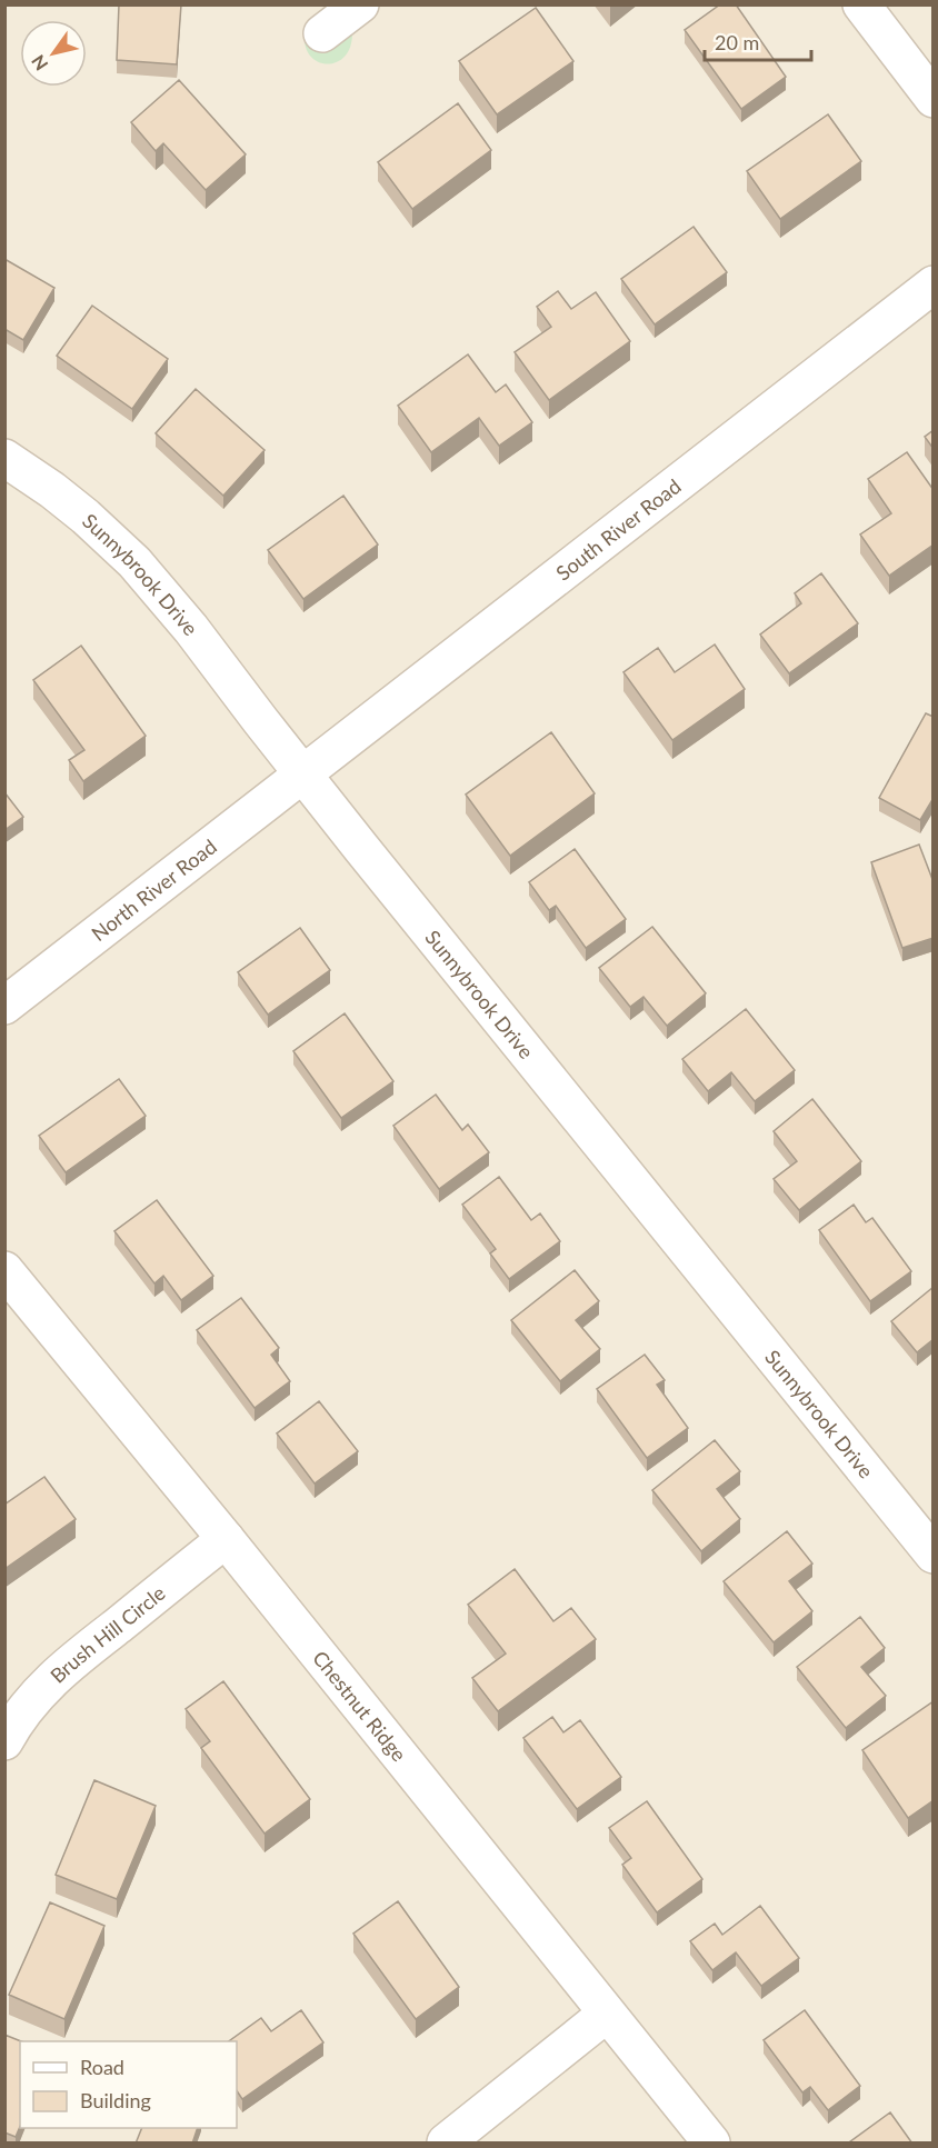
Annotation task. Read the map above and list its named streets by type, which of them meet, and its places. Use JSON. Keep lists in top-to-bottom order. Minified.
{"streets":{"street":["South River Road","Sunnybrook Drive","North River Road","Brush Hill Circle","Chestnut Ridge"]},"crossings":[["South River Road","Sunnybrook Drive"],["South River Road","North River Road"],["Sunnybrook Drive","North River Road"],["Brush Hill Circle","Chestnut Ridge"]],"legend":["Road","Building"],"scale_bar":"20 m","north":"bottom left"}
